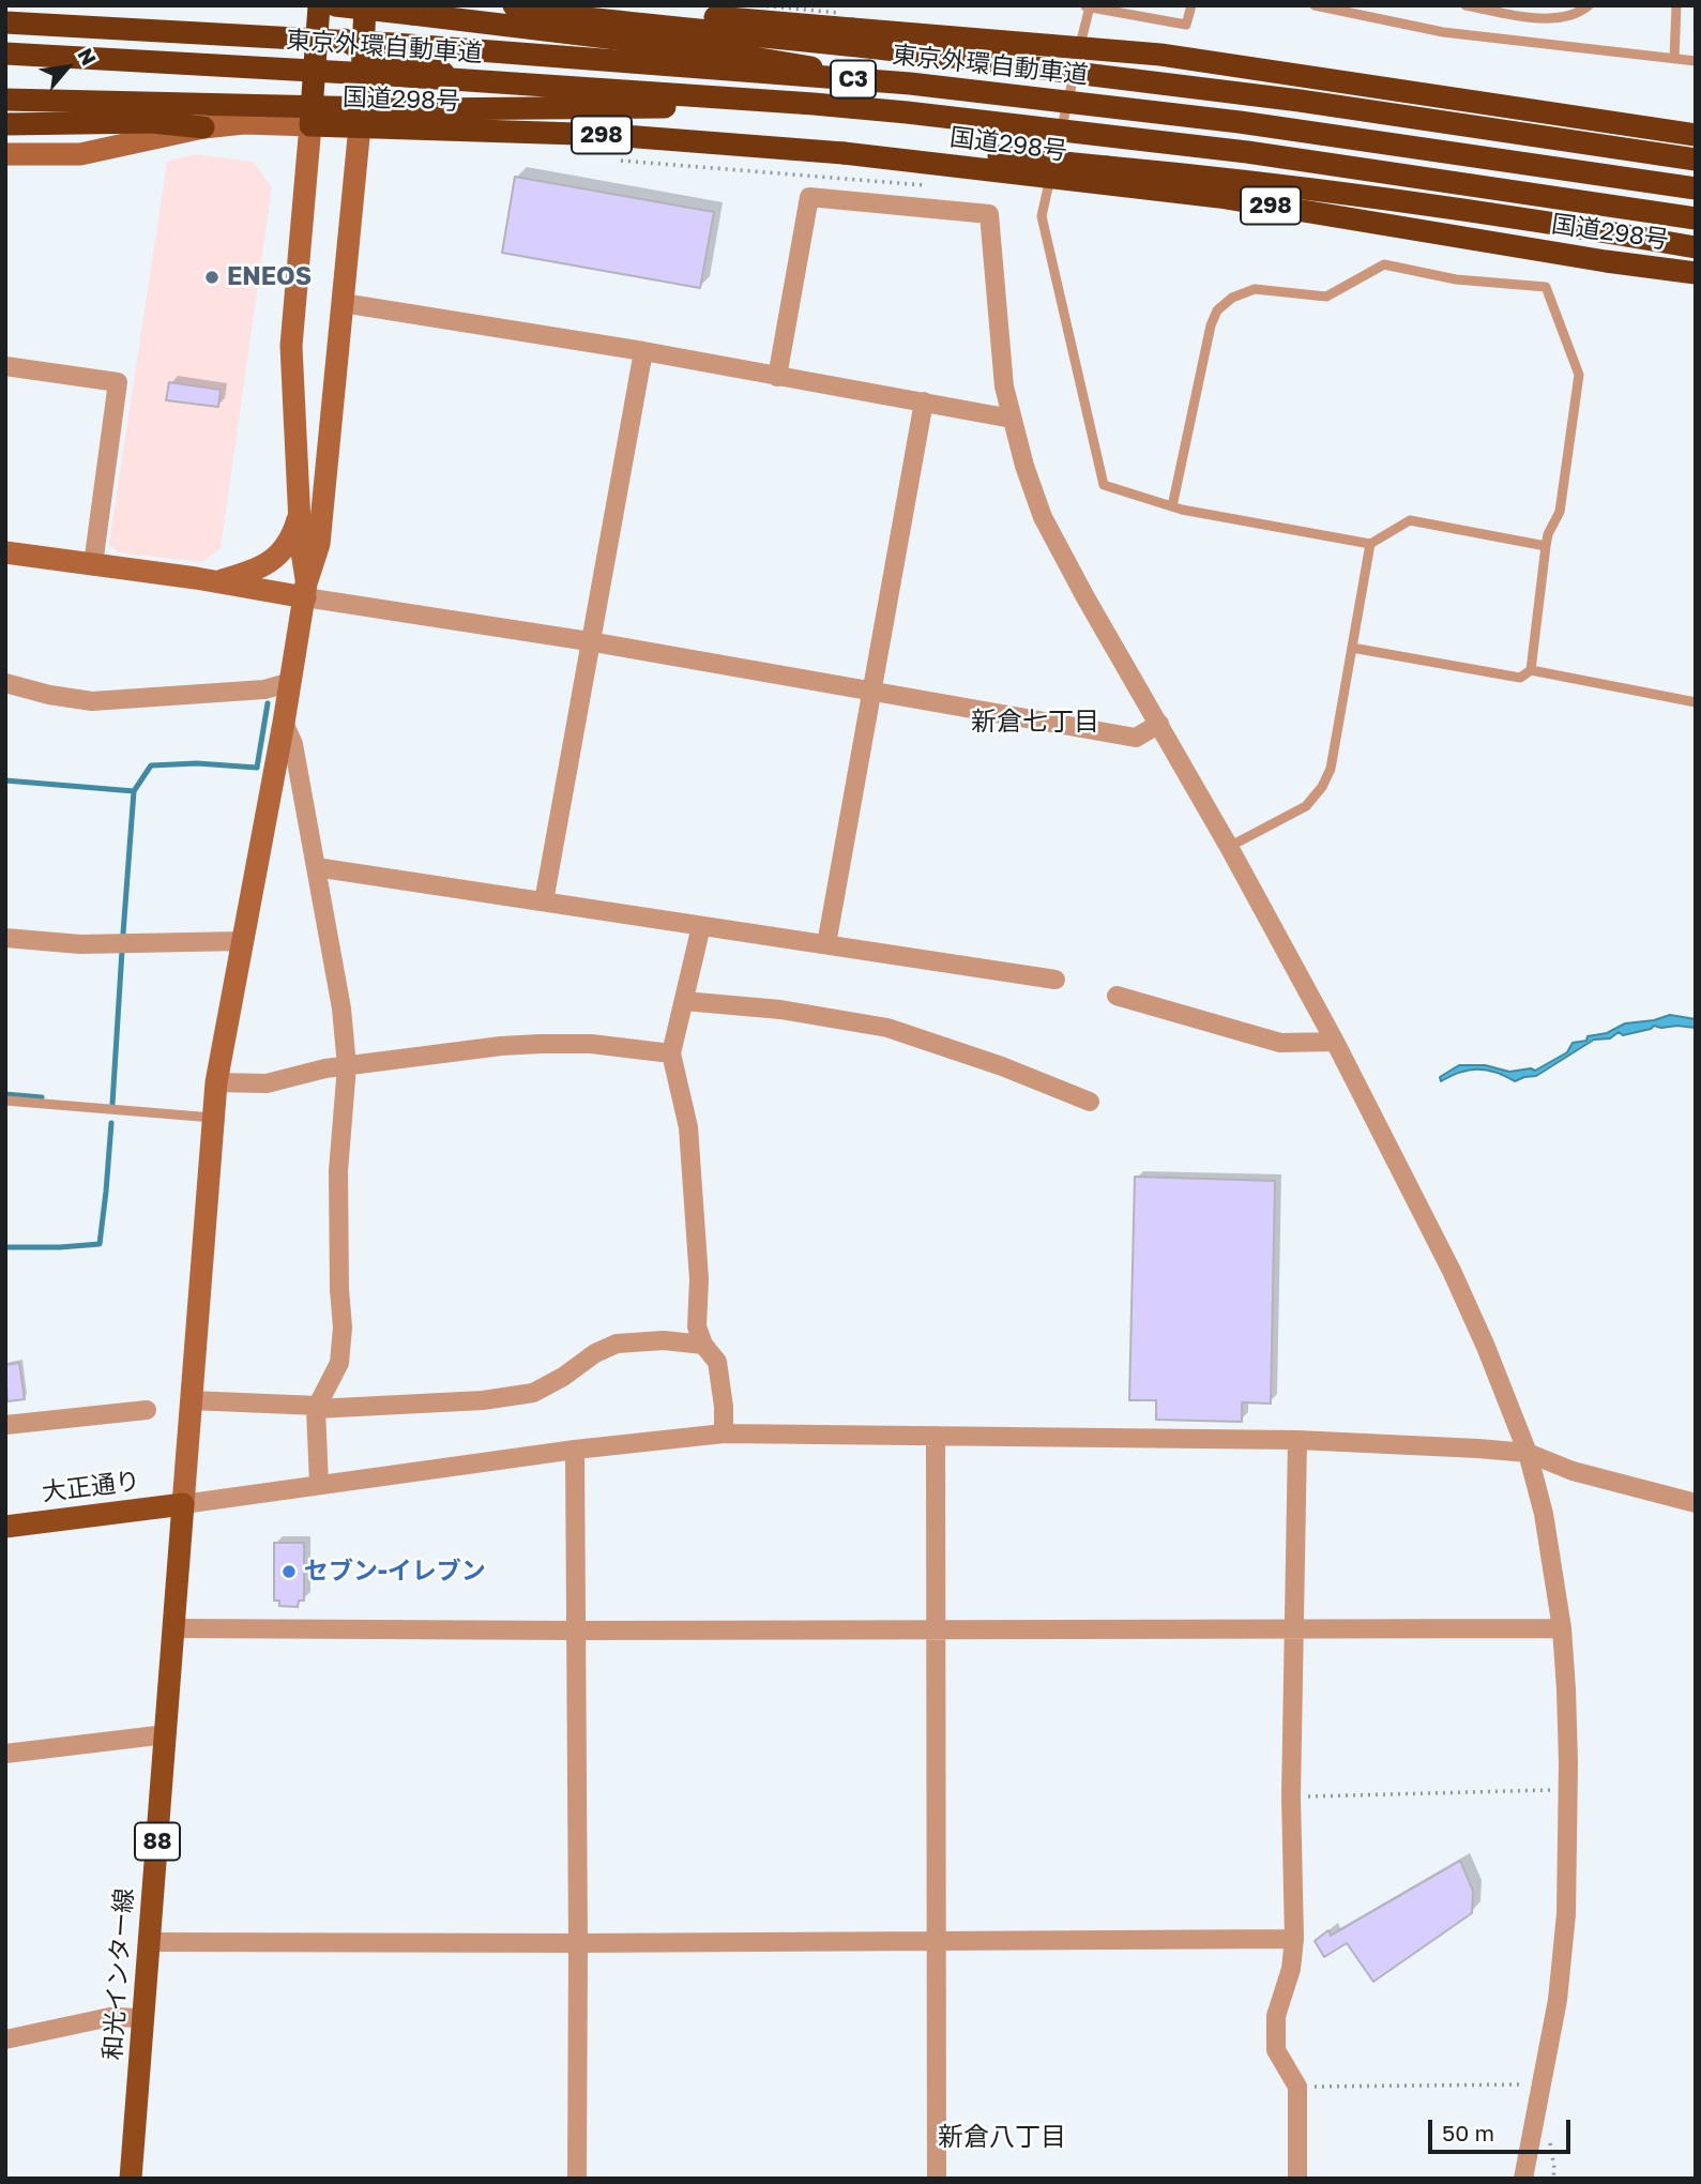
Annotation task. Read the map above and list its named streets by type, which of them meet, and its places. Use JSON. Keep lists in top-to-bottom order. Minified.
{"streets":{"highway":["東京外環自動車道","C3","国道298号","298"],"main road":["大正通り","88","和光インター線"]},"crossings":[["大正通り","和光インター線"]],"districts":["新倉七丁目","新倉八丁目"],"places":["ENEOS","セブン-イレブン"],"scale_bar":"50 m","north":"top right"}
